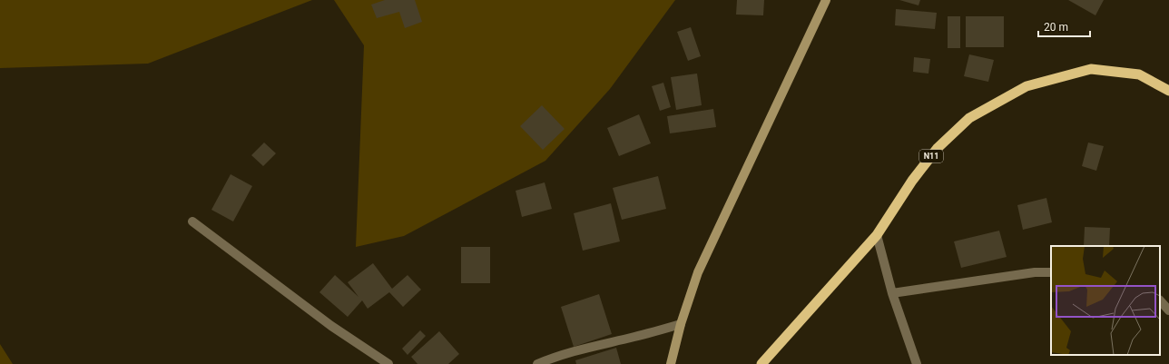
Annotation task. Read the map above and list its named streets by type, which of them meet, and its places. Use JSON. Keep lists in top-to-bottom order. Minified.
{"streets":{"highway":["N11"]},"scale_bar":"20 m"}
